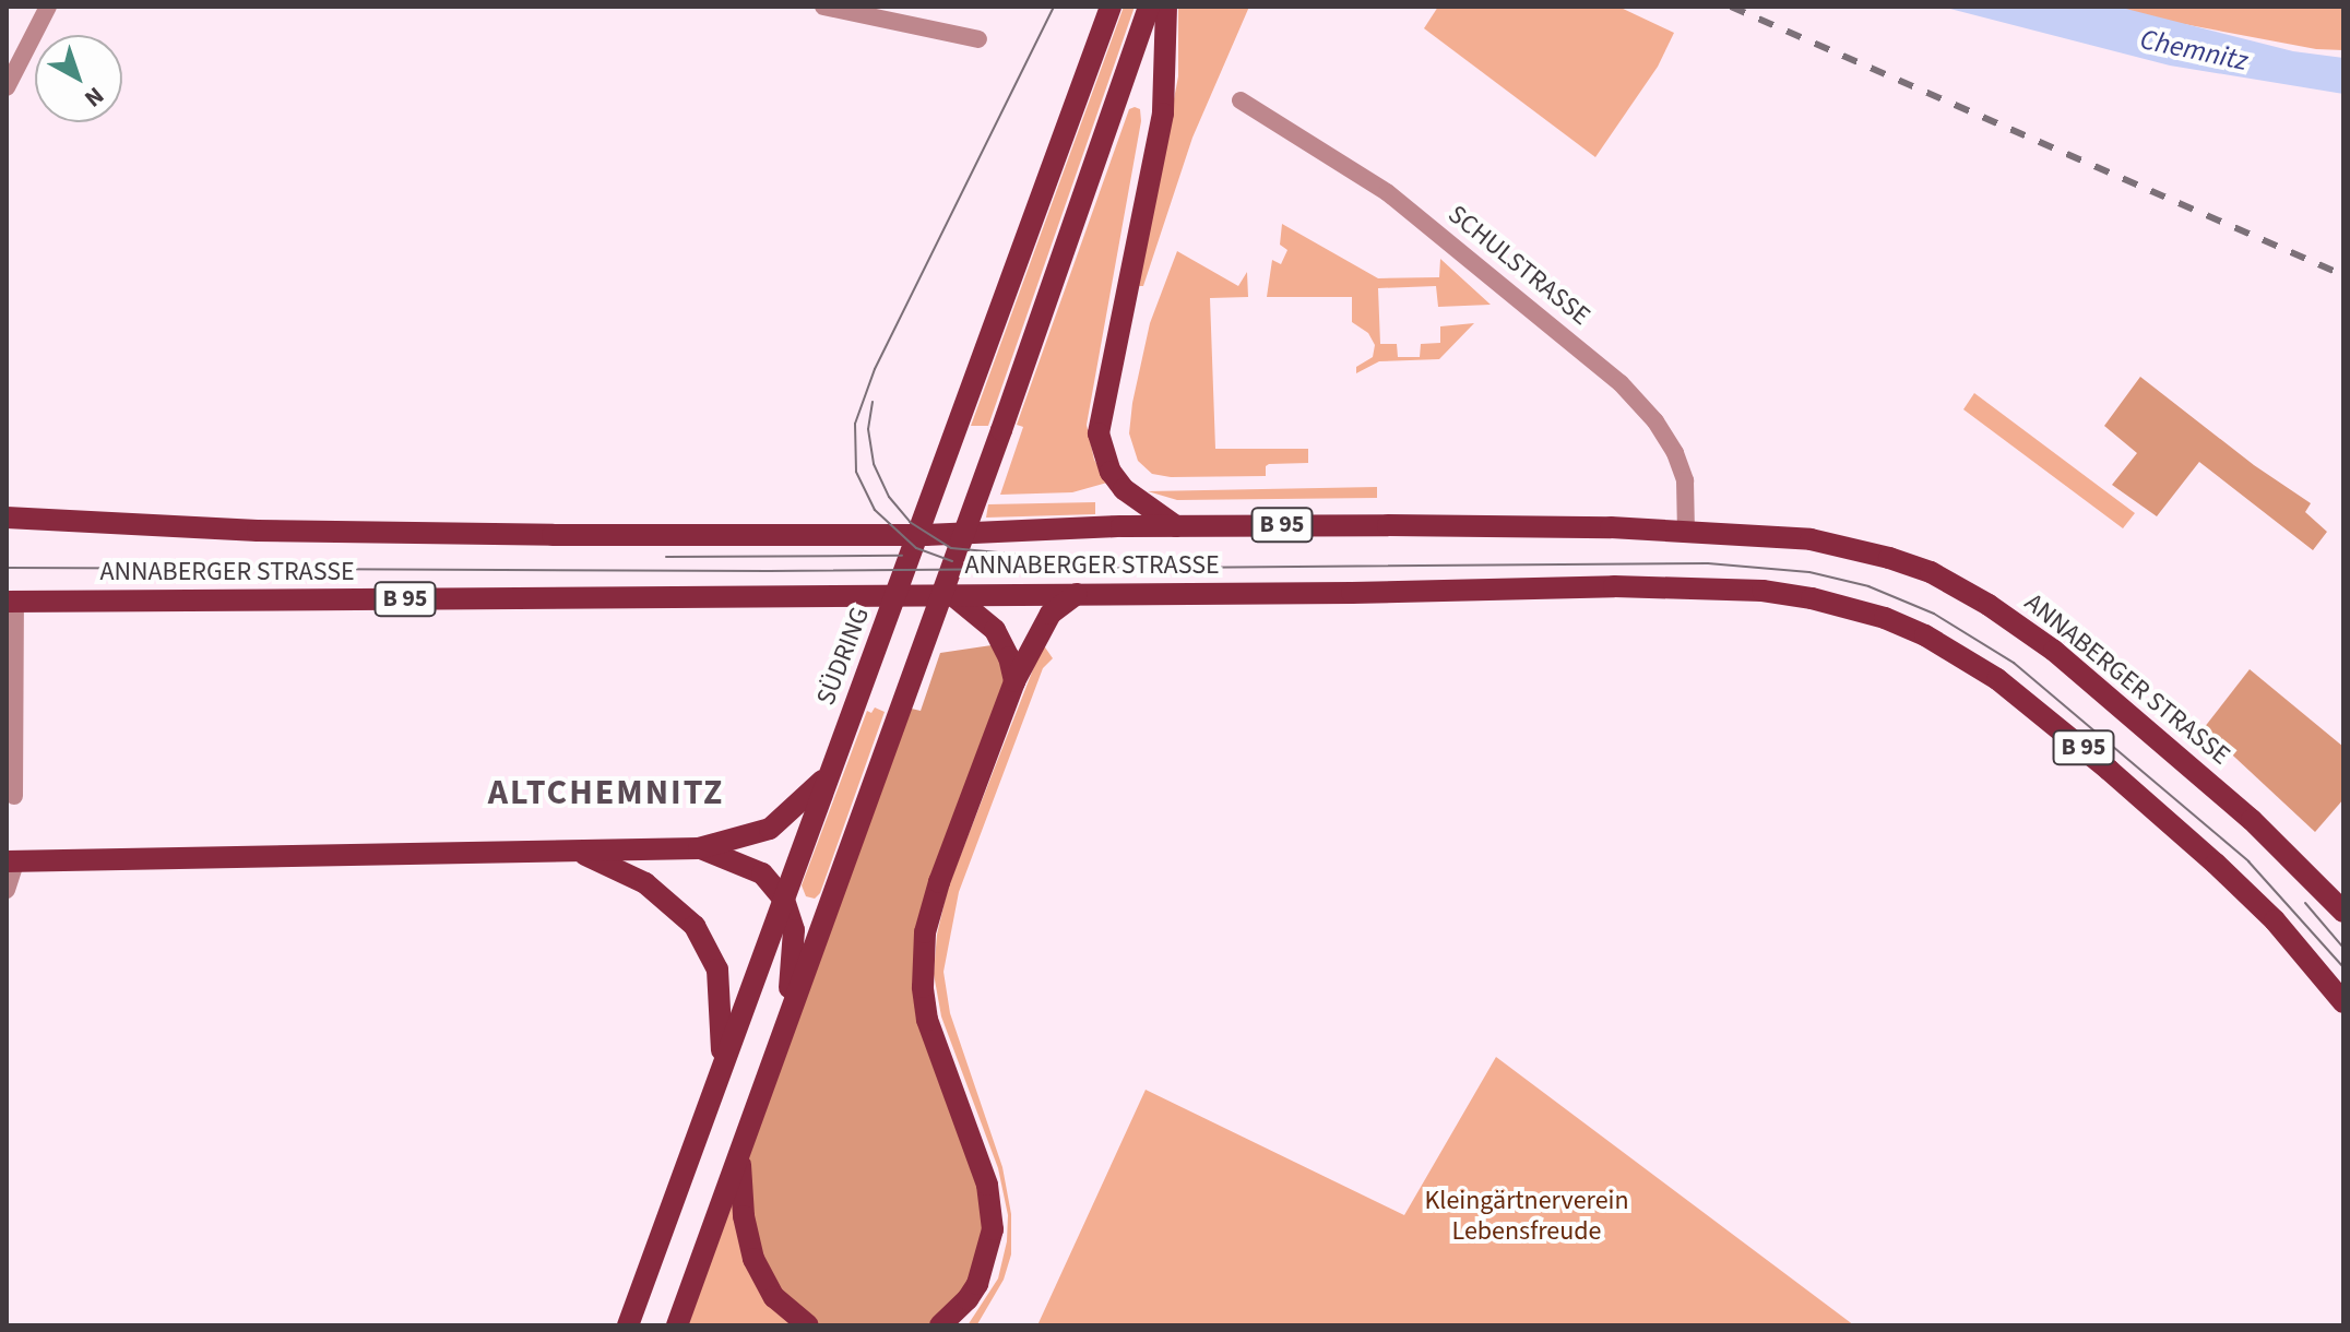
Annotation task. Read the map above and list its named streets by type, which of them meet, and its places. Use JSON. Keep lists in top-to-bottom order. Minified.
{"streets":{"main road":["B 95","ANNABERGER STRASSE","SÜDRING"],"street":["SCHULSTRASSE"]},"crossings":[["SCHULSTRASSE","ANNABERGER STRASSE"]],"districts":["ALTCHEMNITZ"],"water":["Chemnitz"],"parks":["Kleingärtnerverein Lebensfreude"],"north":"bottom right"}
